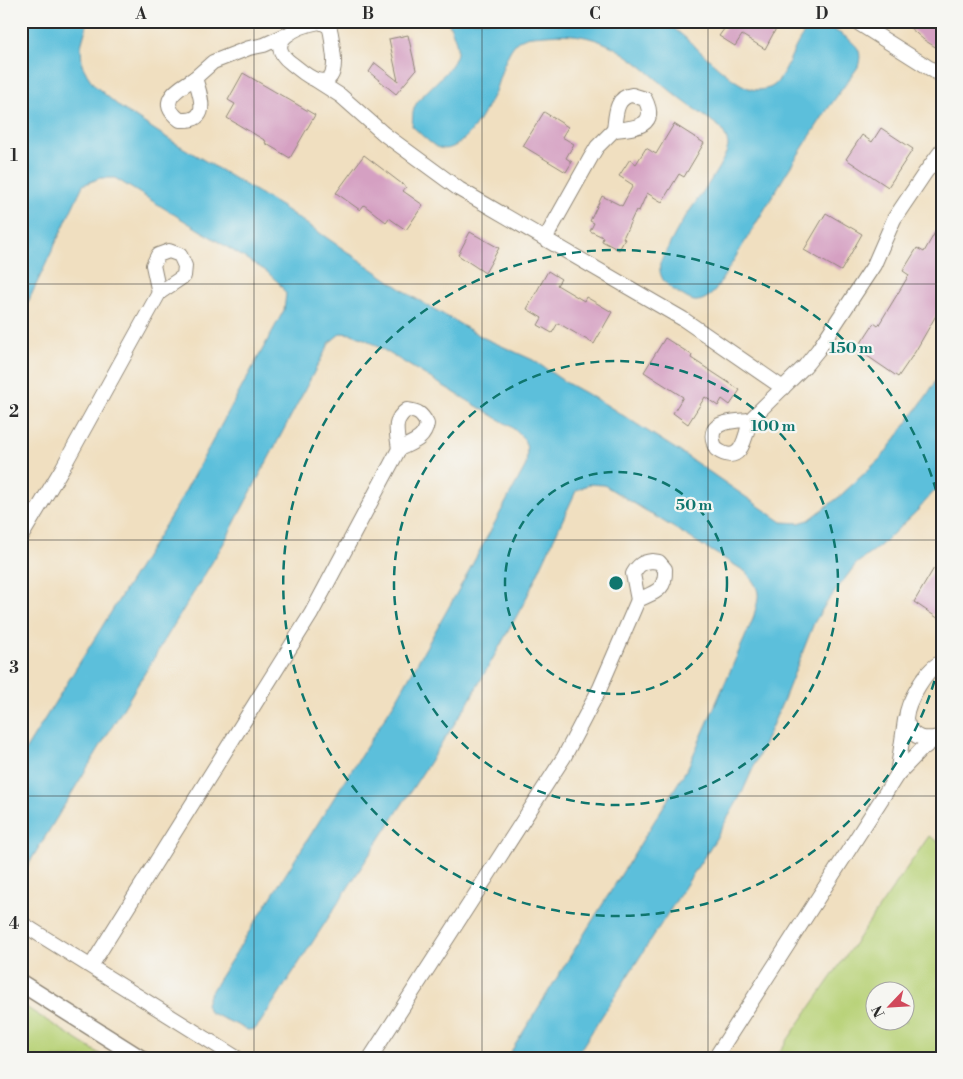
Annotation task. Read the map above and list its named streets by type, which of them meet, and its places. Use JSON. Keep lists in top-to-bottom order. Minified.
{"north":"bottom left","grid":{"columns":["A","B","C","D"],"rows":["1","2","3","4"]},"rings":["150 m","100 m","50 m"]}
